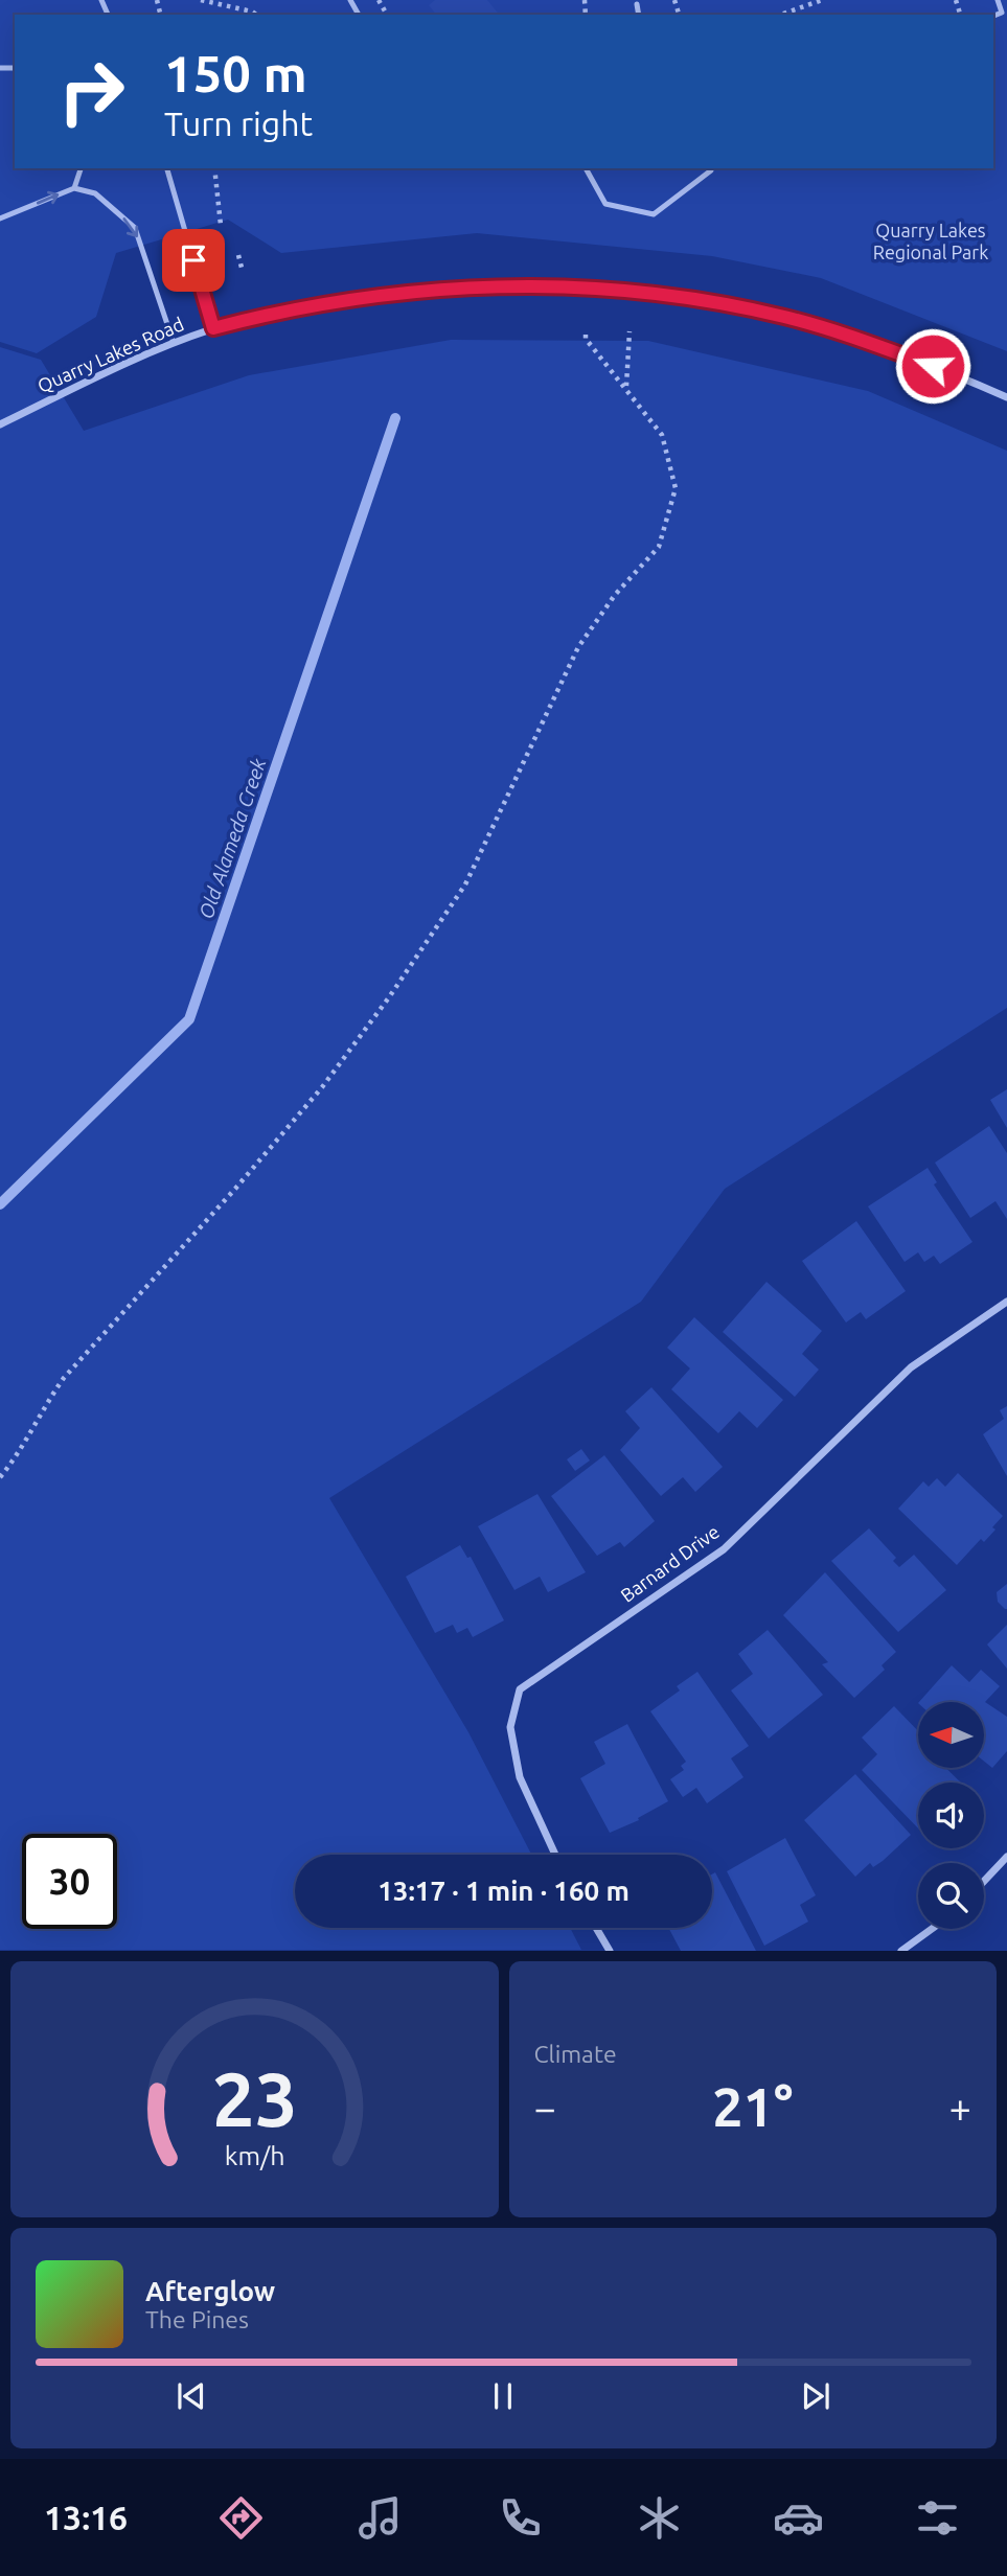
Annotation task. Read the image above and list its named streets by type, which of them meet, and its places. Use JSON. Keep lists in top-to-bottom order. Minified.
{"streets":{"street":["Quarry Lakes Road","Barnard Drive"]},"water":["Old Alameda Creek"],"parks":["Quarry Lakes Regional Park"],"north":"left","page":{"turn":["150 m","Turn right"],"limit":"30","trip":"13:17 · 1 min · 160 m","tile":"Climate","heat":["−","21°","+"],"song":["Afterglow","The Pines"],"tabs":"13:16","gauge":["23","km/h"]}}
